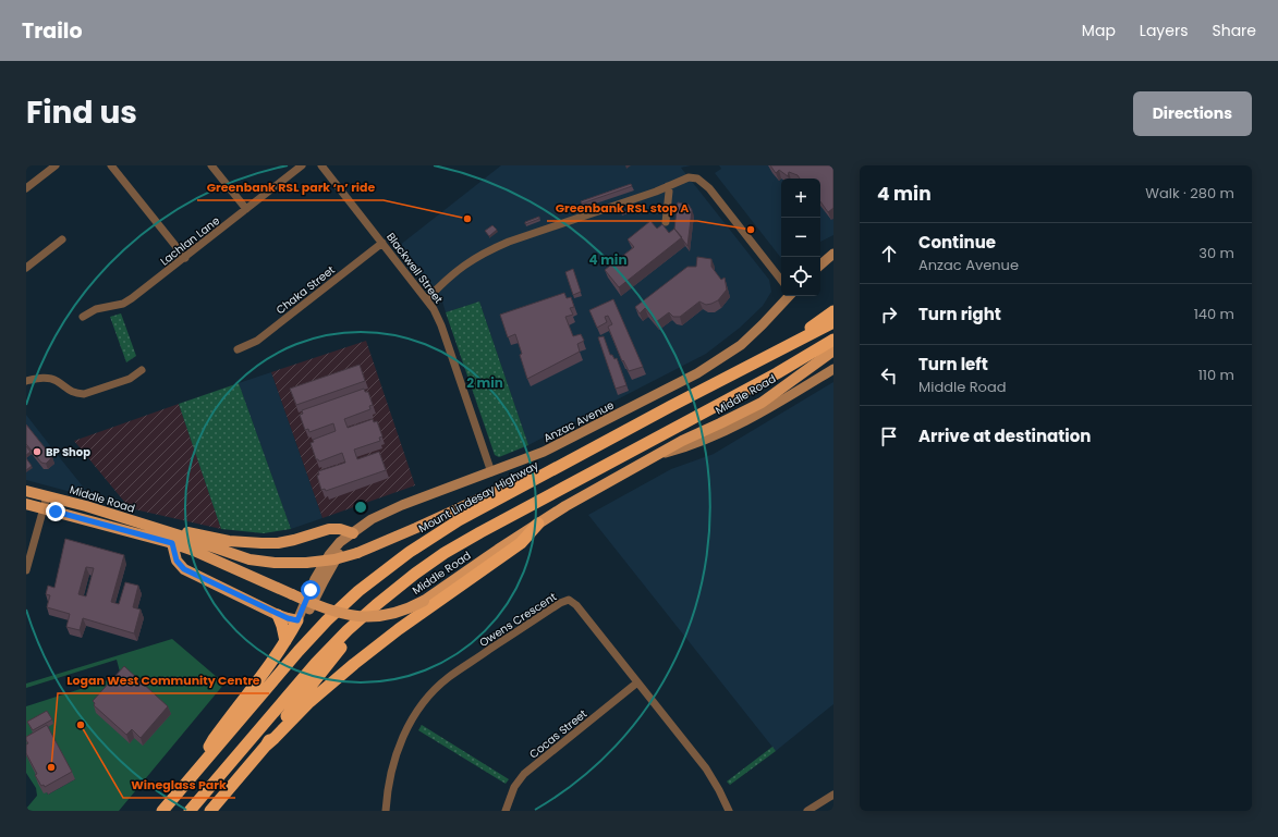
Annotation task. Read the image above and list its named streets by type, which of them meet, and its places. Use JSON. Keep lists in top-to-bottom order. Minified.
{"streets":{"highway":["Mount Lindesay Highway"],"main road":["Middle Road","Anzac Avenue"],"street":["Lachlan Lane","Blackwell Street","Chaka Street","Owens Crescent","Cocas Street"]},"crossings":[["Blackwell Street","Chaka Street"],["Blackwell Street","Anzac Avenue"],["Middle Road","Mount Lindesay Highway"],["Owens Crescent","Cocas Street"]],"places":["Greenbank RSL park ‘n’ ride","Greenbank RSL stop A","BP Shop","Wineglass Park","Logan West Community Centre"],"page":{"header":"Trailo","nav":["Map","Layers","Share"],"title":"Find us","buttons":"Directions","heading":["4 min","Walk · 280 m"],"map_buttons":["+","−"],"list":[["Continue","Anzac Avenue","30 m"],["Turn right","140 m"],["Turn left","Middle Road","110 m"],"Arrive at destination"]},"rings":["4 min","2 min"]}
